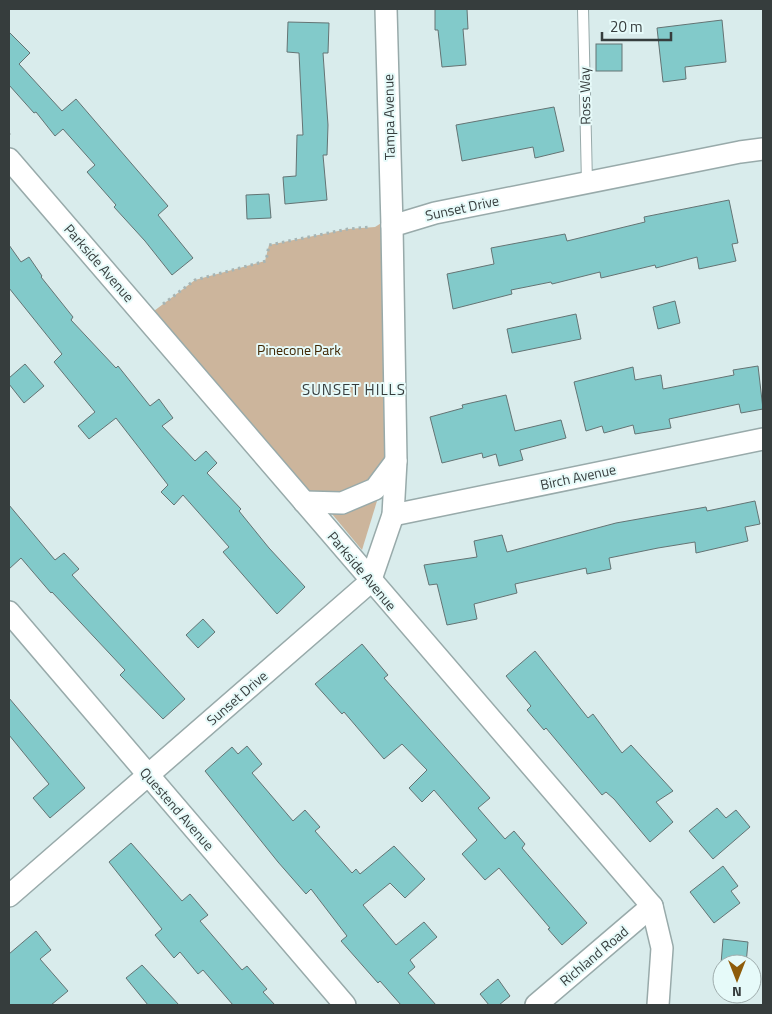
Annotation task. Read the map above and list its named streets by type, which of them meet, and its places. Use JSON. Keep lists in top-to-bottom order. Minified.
{"streets":{"street":["Tampa Avenue","Sunset Drive","Parkside Avenue","Birch Avenue","Questend Avenue","Richland Road"],"lane":["Ross Way"]},"crossings":[["Ross Way","Sunset Drive"],["Tampa Avenue","Sunset Drive"],["Sunset Drive","Parkside Avenue"],["Sunset Drive","Questend Avenue"],["Parkside Avenue","Richland Road"]],"districts":["SUNSET HILLS"],"parks":["Pinecone Park"],"scale_bar":"20 m","north":"bottom"}
